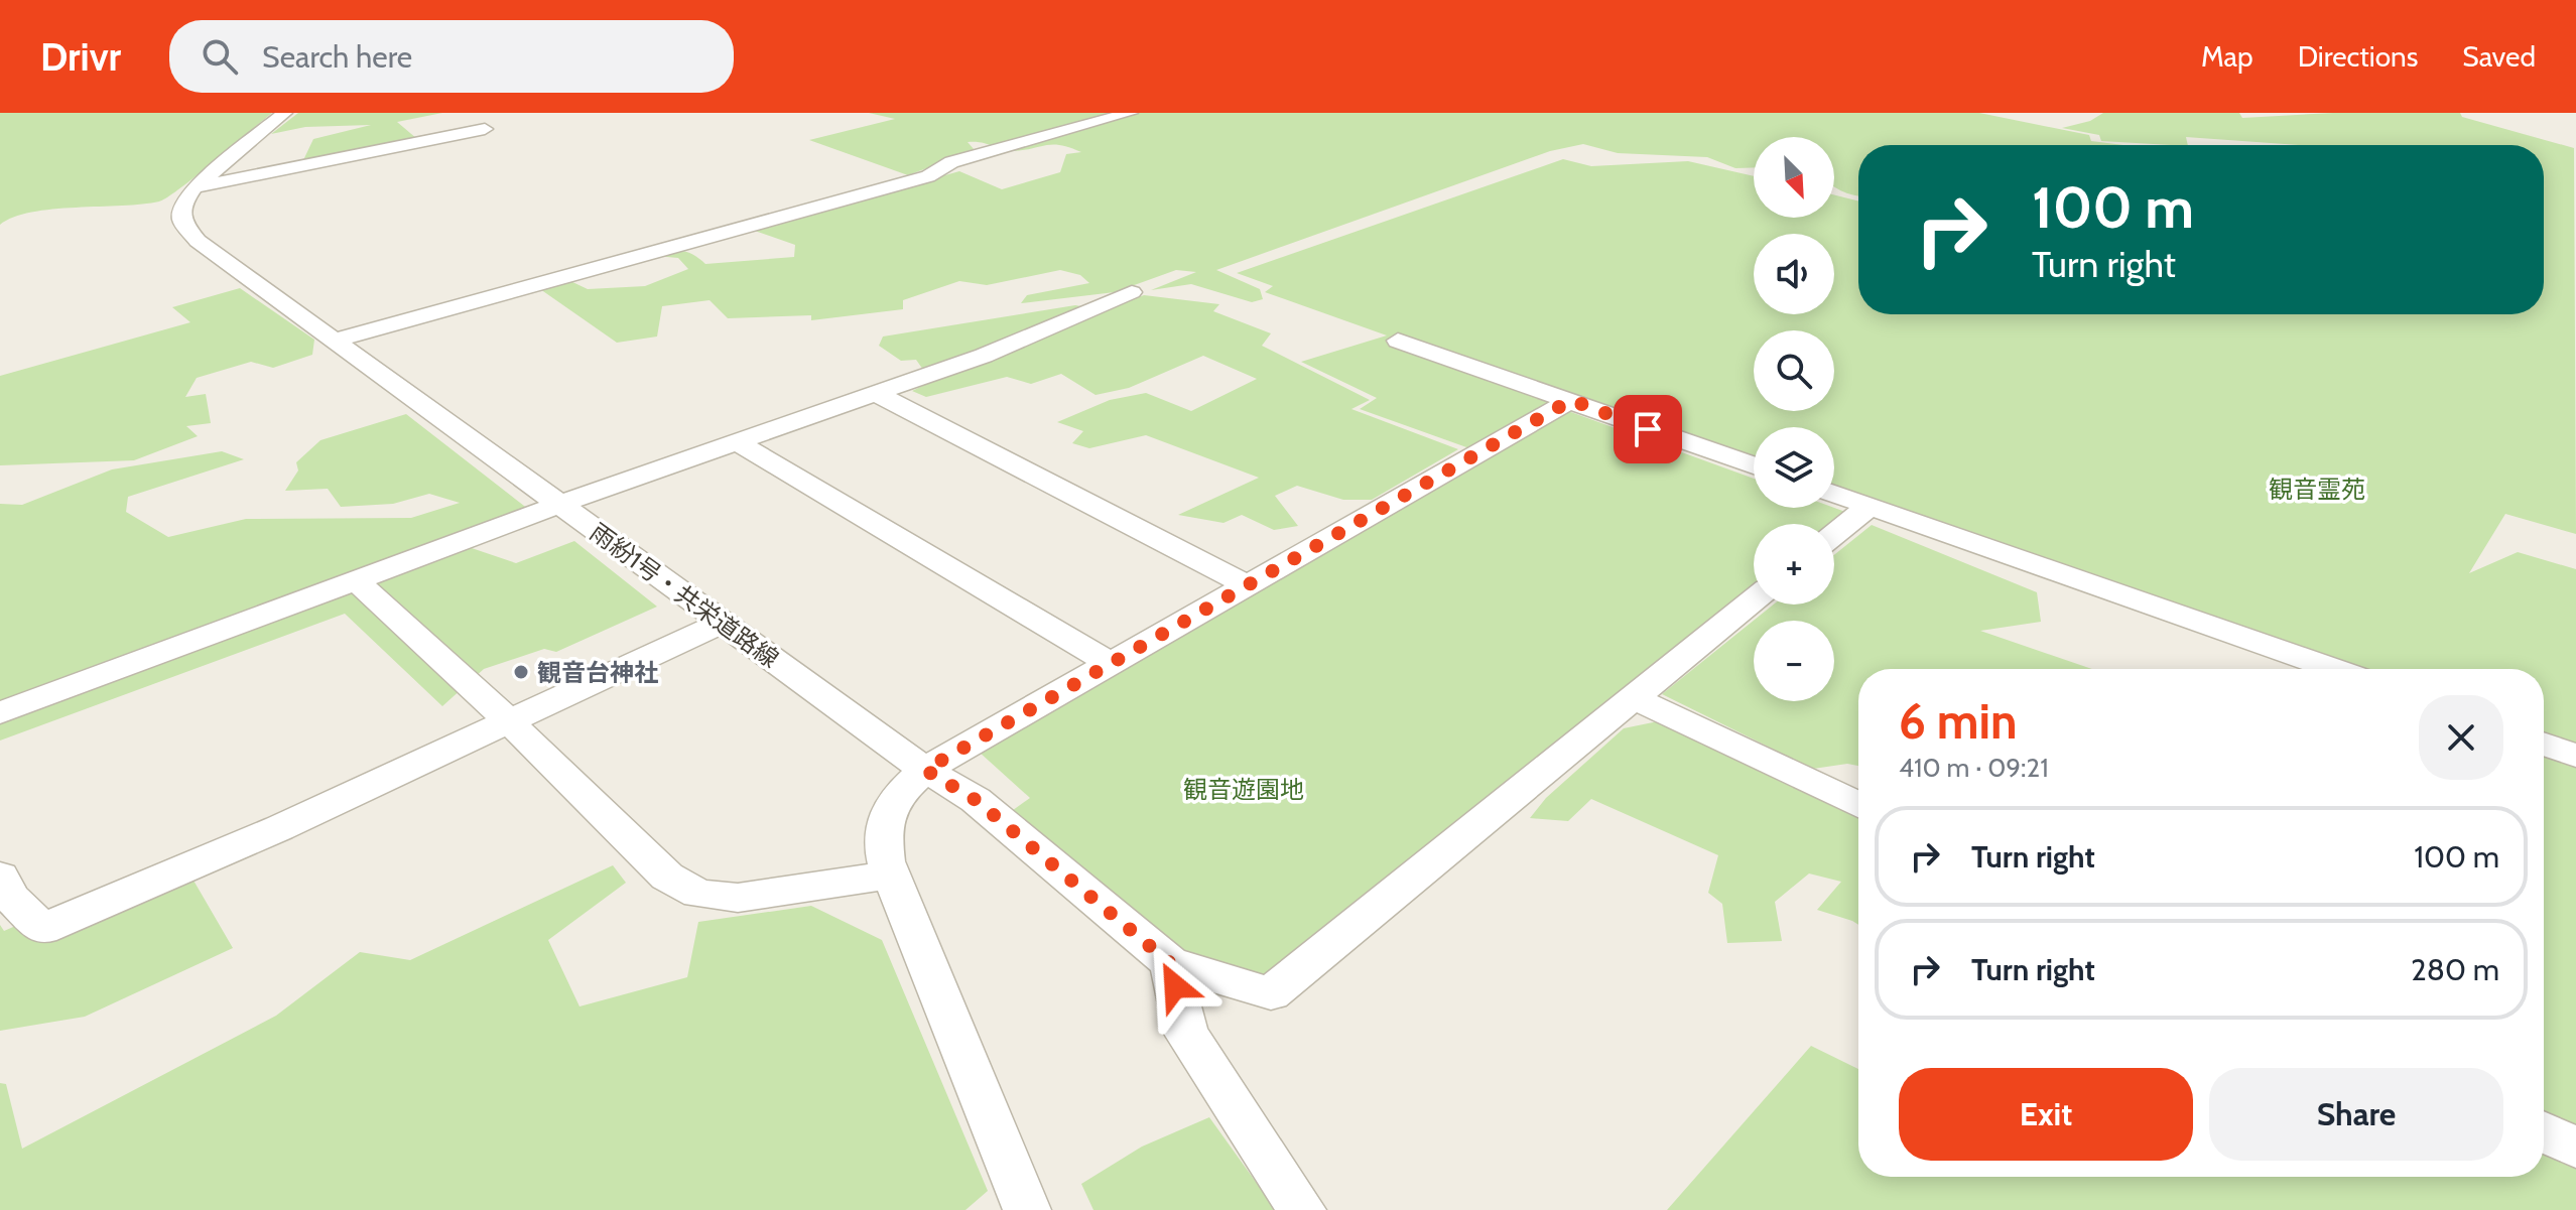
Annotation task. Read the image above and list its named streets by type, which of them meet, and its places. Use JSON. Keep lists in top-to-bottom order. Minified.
{"streets":{"street":["雨紛1号・共栄道路線"]},"parks":["観音霊苑","観音遊園地"],"places":["観音台神社"],"north":"bottom right","page":{"header":"Drivr","search":"Search here","nav":["Map","Directions","Saved"],"map_buttons":["+","−"],"turn":["100 m","Turn right"],"heading":["6 min","410 m · 09:21"],"list":[{"name":"Turn right","value":"100 m"},{"name":"Turn right","value":"280 m"}],"buttons":["Exit","Share"]}}
